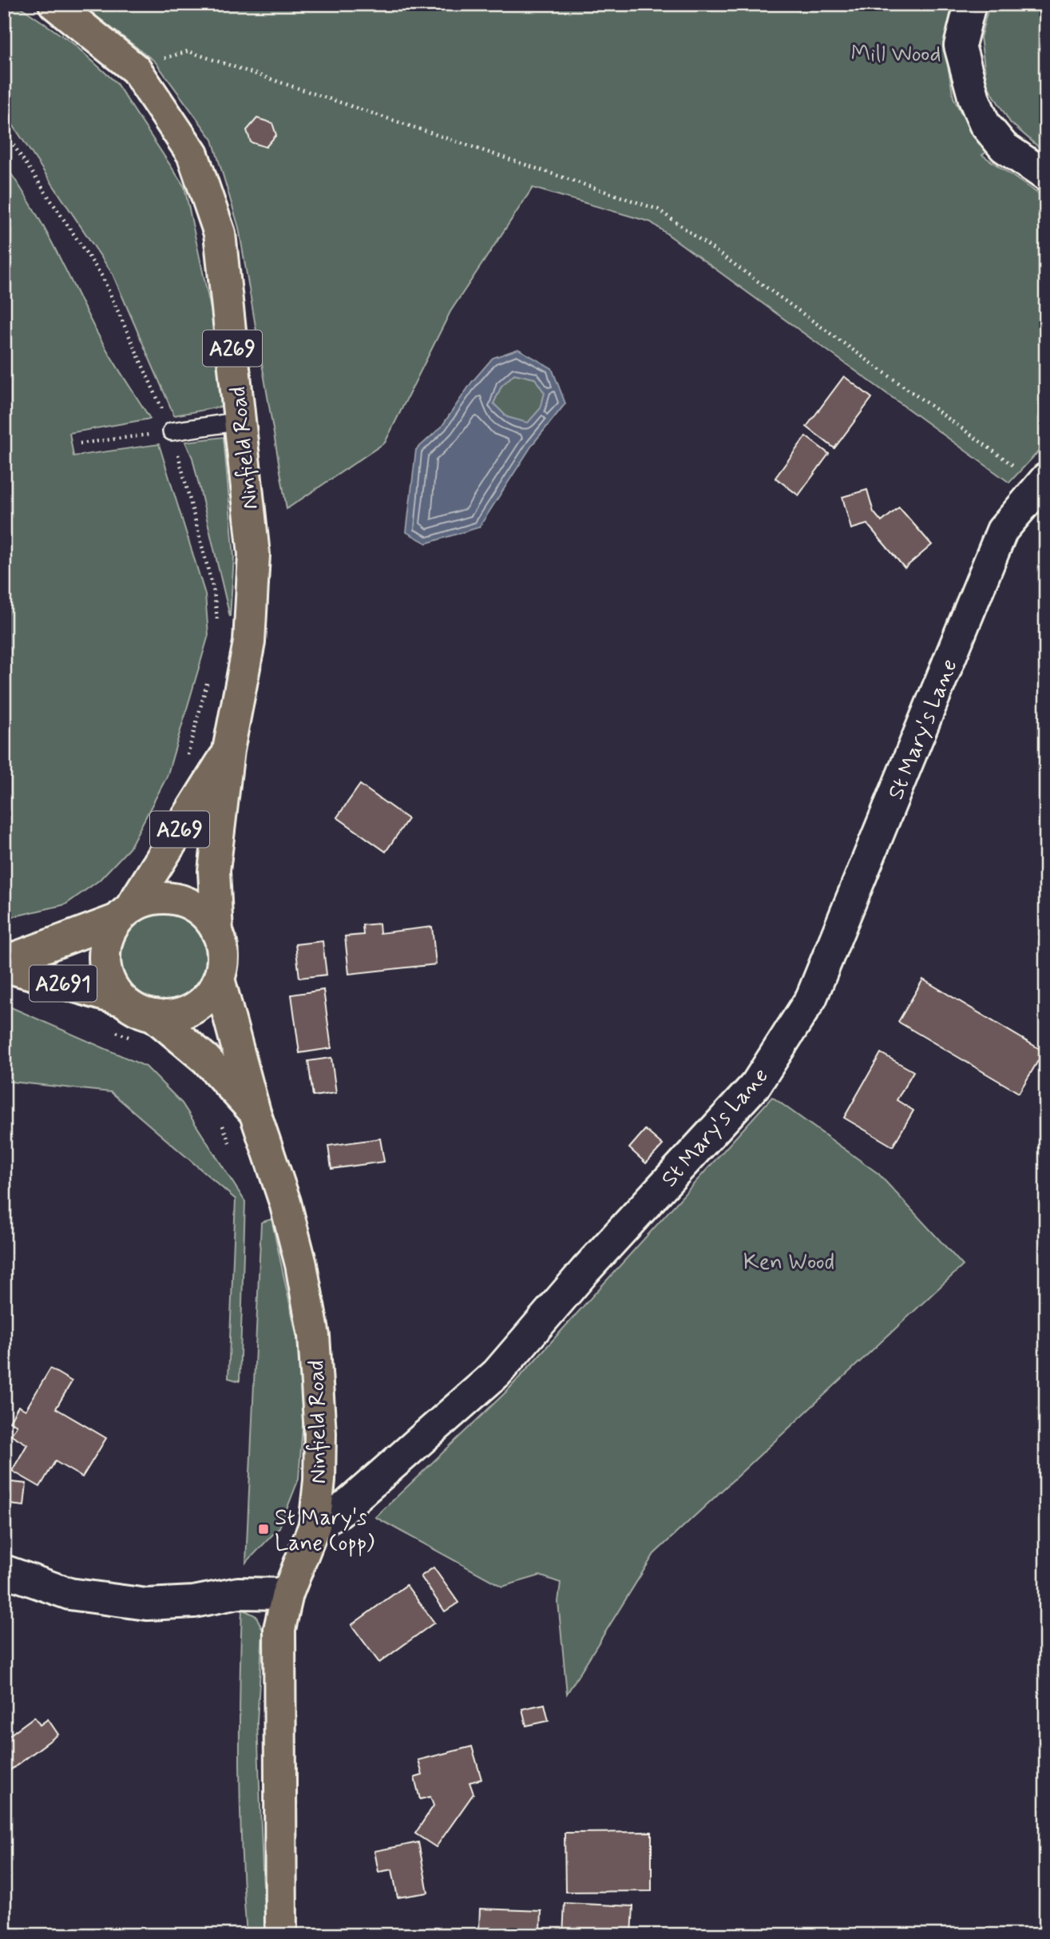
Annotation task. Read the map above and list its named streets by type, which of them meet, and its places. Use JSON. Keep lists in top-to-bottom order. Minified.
{"streets":{"main road":["A269","Ninfield Road","A2691"],"street":["St Mary's Lane"]},"crossings":[["Ninfield Road","St Mary's Lane"],["Ninfield Road","A2691"]],"parks":["Mill Wood","Ken Wood"],"places":{"transit":["St Mary's Lane (opp)"]}}
